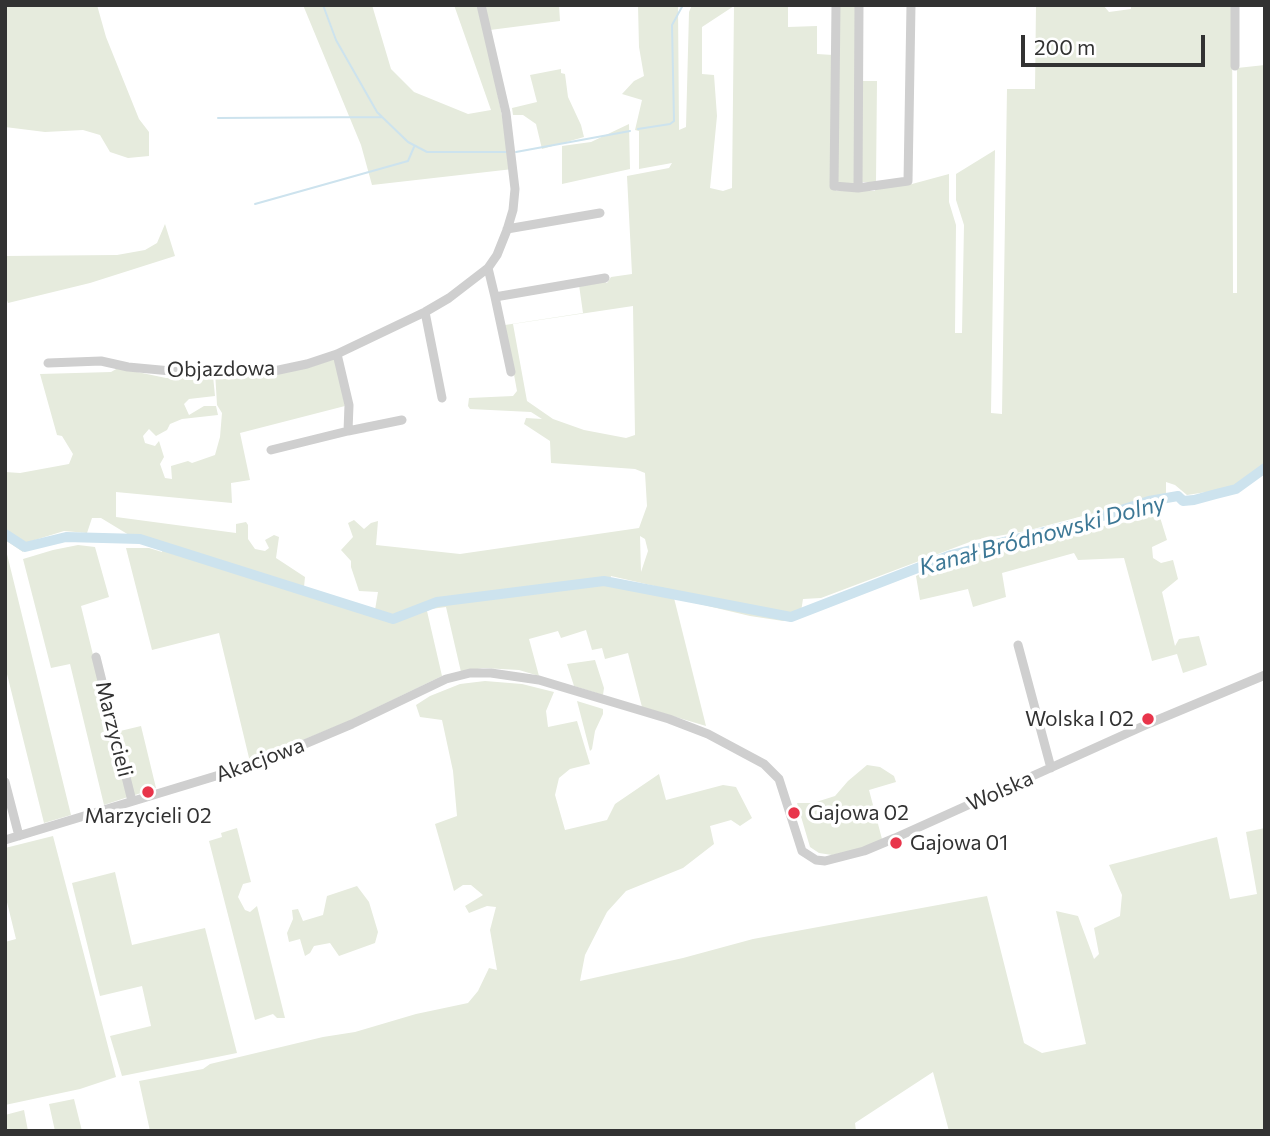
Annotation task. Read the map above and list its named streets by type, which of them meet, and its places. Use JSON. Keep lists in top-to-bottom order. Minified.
{"streets":{"street":["Objazdowa","Marzycieli","Akacjowa","Wolska"]},"crossings":[["Marzycieli","Akacjowa"],["Akacjowa","Wolska"]],"water":["Kanał Bródnowski Dolny"],"places":["Wolska I 02","Marzycieli 02","Gajowa 02","Gajowa 01"],"scale_bar":"200 m"}
